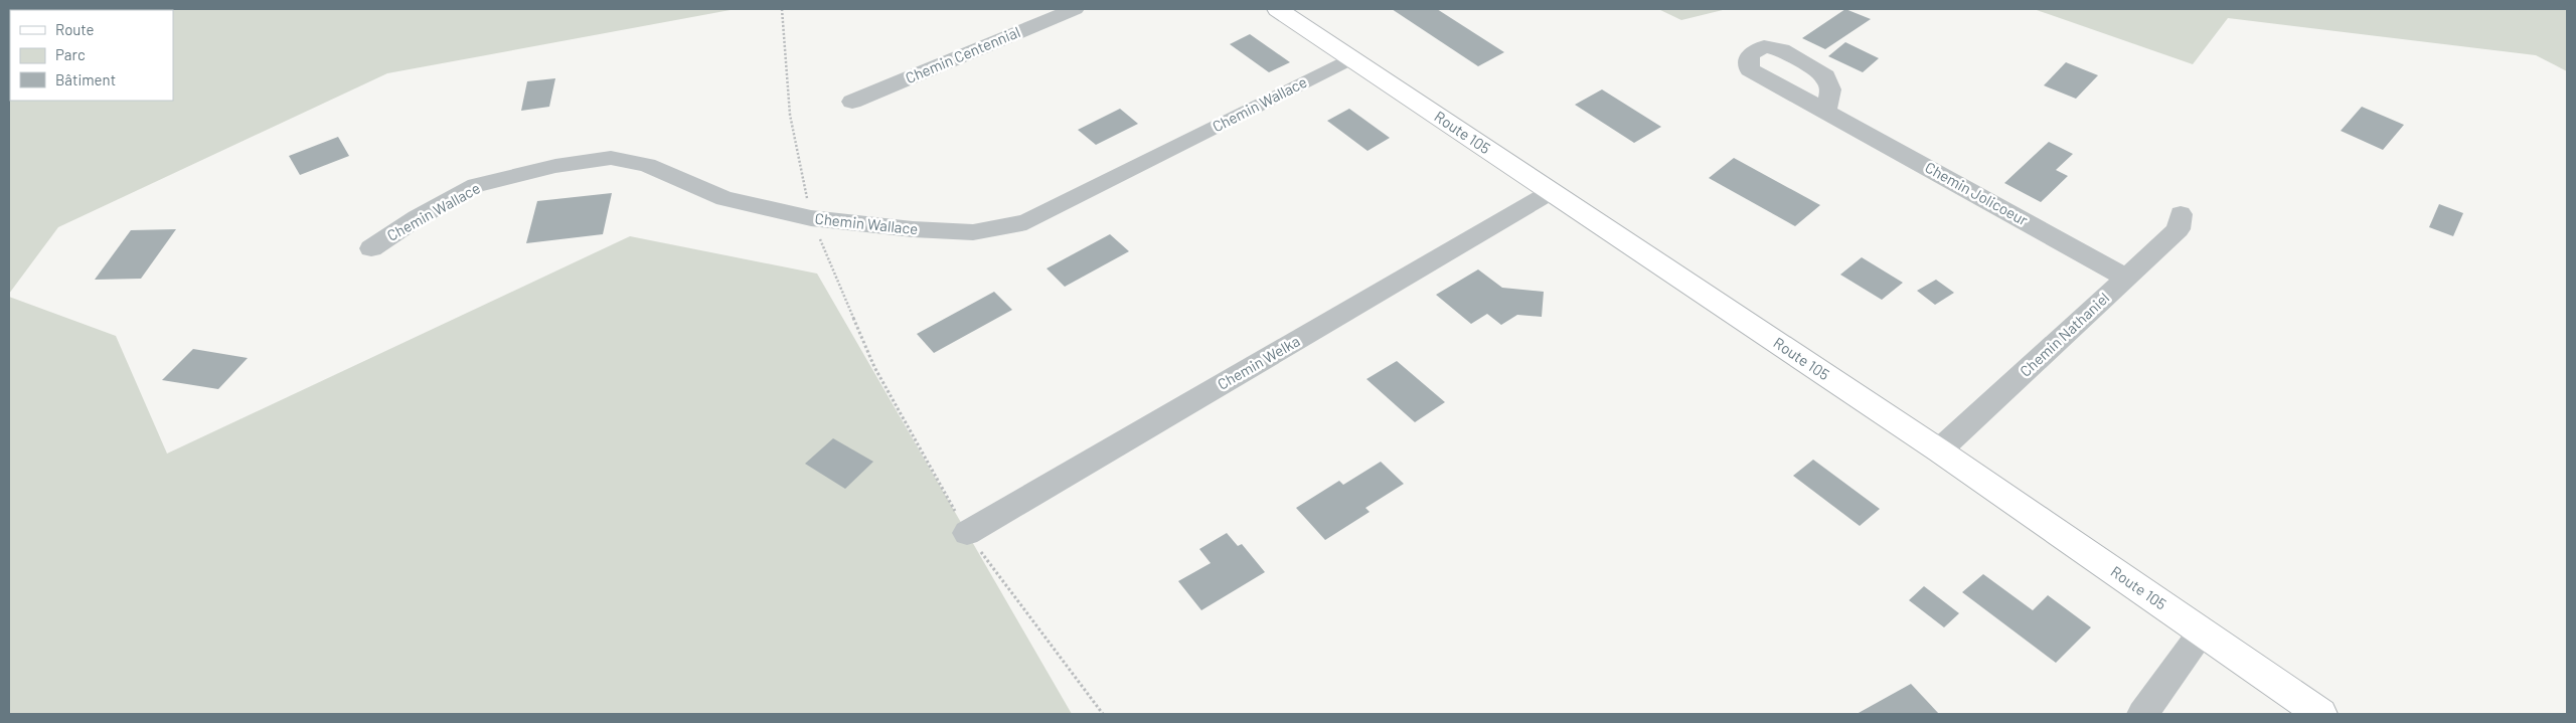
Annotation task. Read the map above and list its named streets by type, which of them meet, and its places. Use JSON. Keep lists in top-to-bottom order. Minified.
{"streets":{"main road":["Route 105"],"street":["Chemin Centennial","Chemin Wallace","Chemin Jolicoeur","Chemin Nathaniel","Chemin Welka"]},"crossings":[["Chemin Wallace","Route 105"],["Route 105","Chemin Nathaniel"],["Route 105","Chemin Welka"],["Chemin Jolicoeur","Chemin Nathaniel"]],"legend":["Route","Parc","Bâtiment"]}
